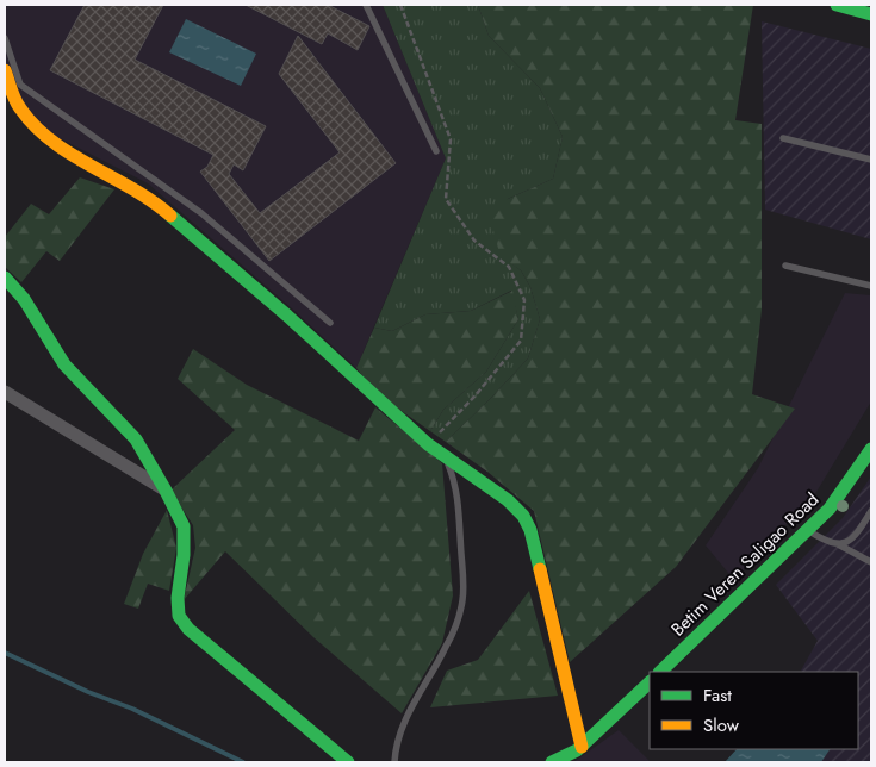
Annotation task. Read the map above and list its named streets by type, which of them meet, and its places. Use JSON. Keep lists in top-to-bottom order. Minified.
{"streets":{"street":["Betim Veren Saligao Road"]},"legend":["Fast","Slow"]}
